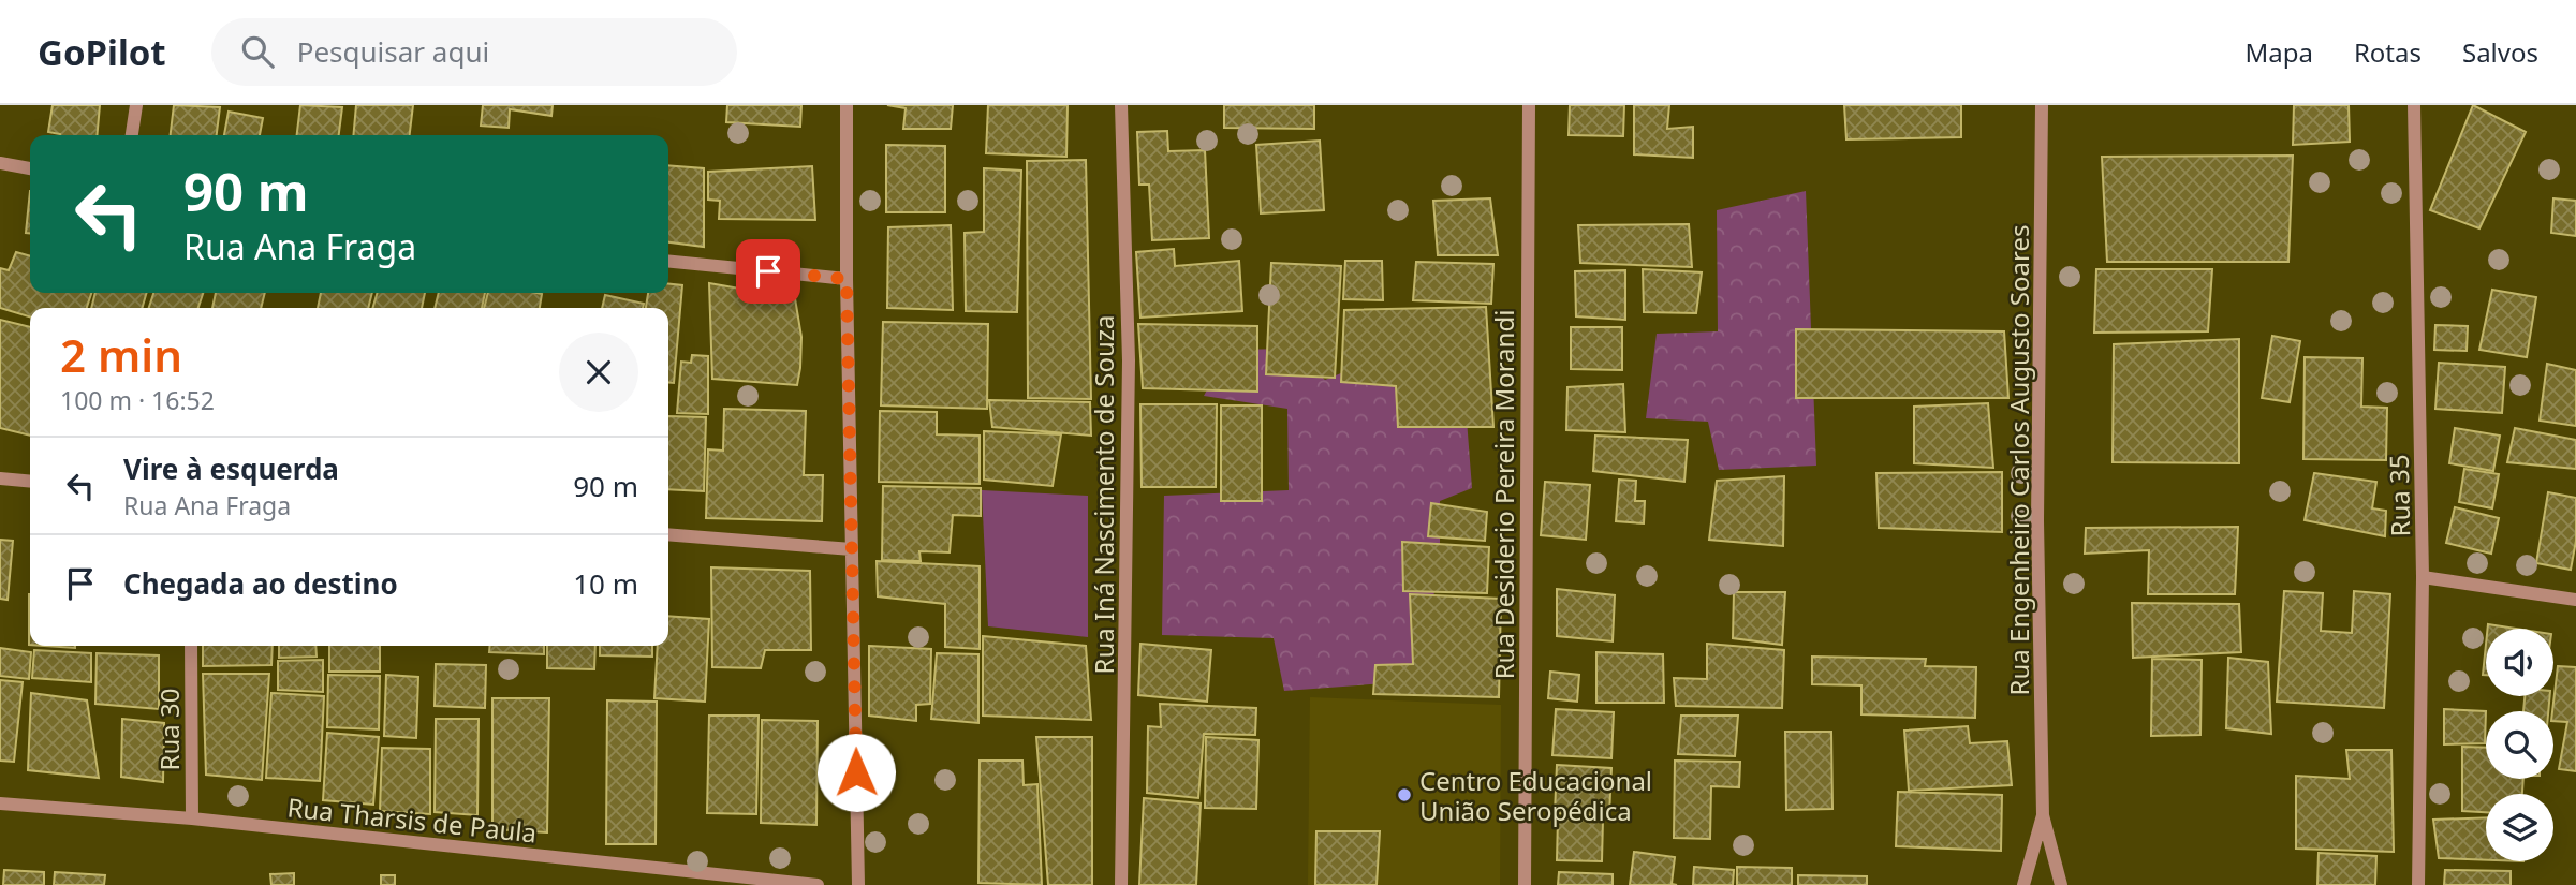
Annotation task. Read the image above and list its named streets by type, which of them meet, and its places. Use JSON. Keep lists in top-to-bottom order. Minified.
{"streets":{"street":["Rua Engenheiro Carlos Augusto Soares","Rua Iná Nascimento de Souza","Rua Desiderio Pereira Morandi","Rua 35","Rua 30","Rua Tharsis de Paula"]},"crossings":[["Rua 30","Rua Tharsis de Paula"]],"places":["Centro Educacional União Seropédica"],"page":{"header":"GoPilot","search":"Pesquisar aqui","nav":["Mapa","Rotas","Salvos"],"turn":["90 m","Rua Ana Fraga"],"heading":["2 min","100 m · 16:52"],"list":[{"name":"Vire à esquerda","note":"Rua Ana Fraga","value":"90 m"},{"name":"Chegada ao destino","value":"10 m"}]}}
